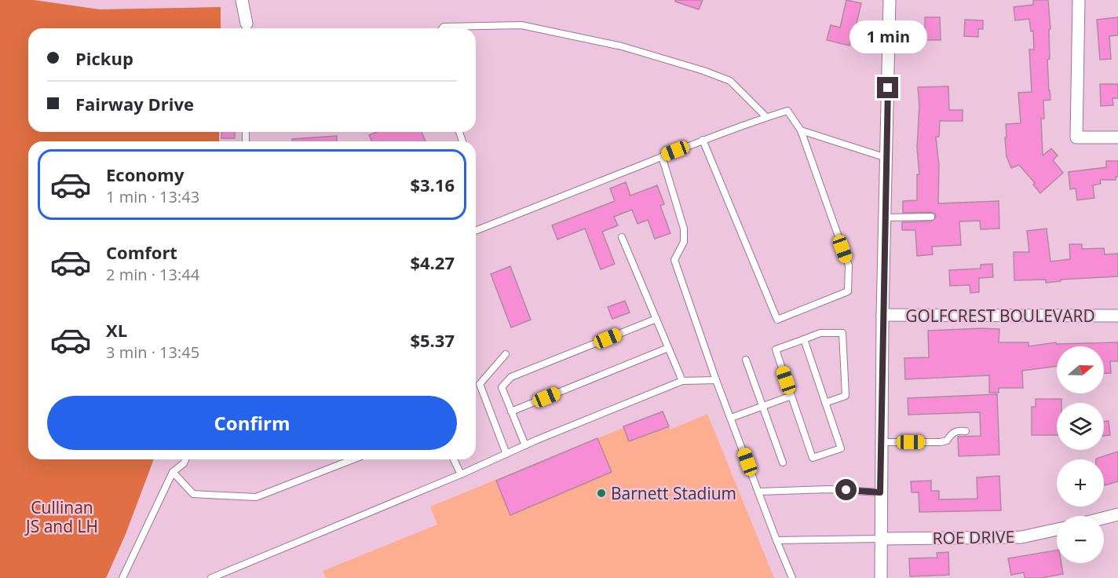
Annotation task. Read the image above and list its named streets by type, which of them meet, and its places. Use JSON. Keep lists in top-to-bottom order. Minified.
{"streets":{"street":["GOLFCREST BOULEVARD","ROE DRIVE"]},"parks":["Cullinan JS and LH"],"places":["Barnett Stadium"],"north":"right","page":{"bubble":"1 min","banner":["Pickup","Fairway Drive"],"list":[{"name":"Economy","note":"1 min · 13:43","value":"$3.16"},{"name":"Comfort","note":"2 min · 13:44","value":"$4.27"},{"name":"XL","note":"3 min · 13:45","value":"$5.37"}],"map_buttons":["+","−"],"buttons":"Confirm"}}
